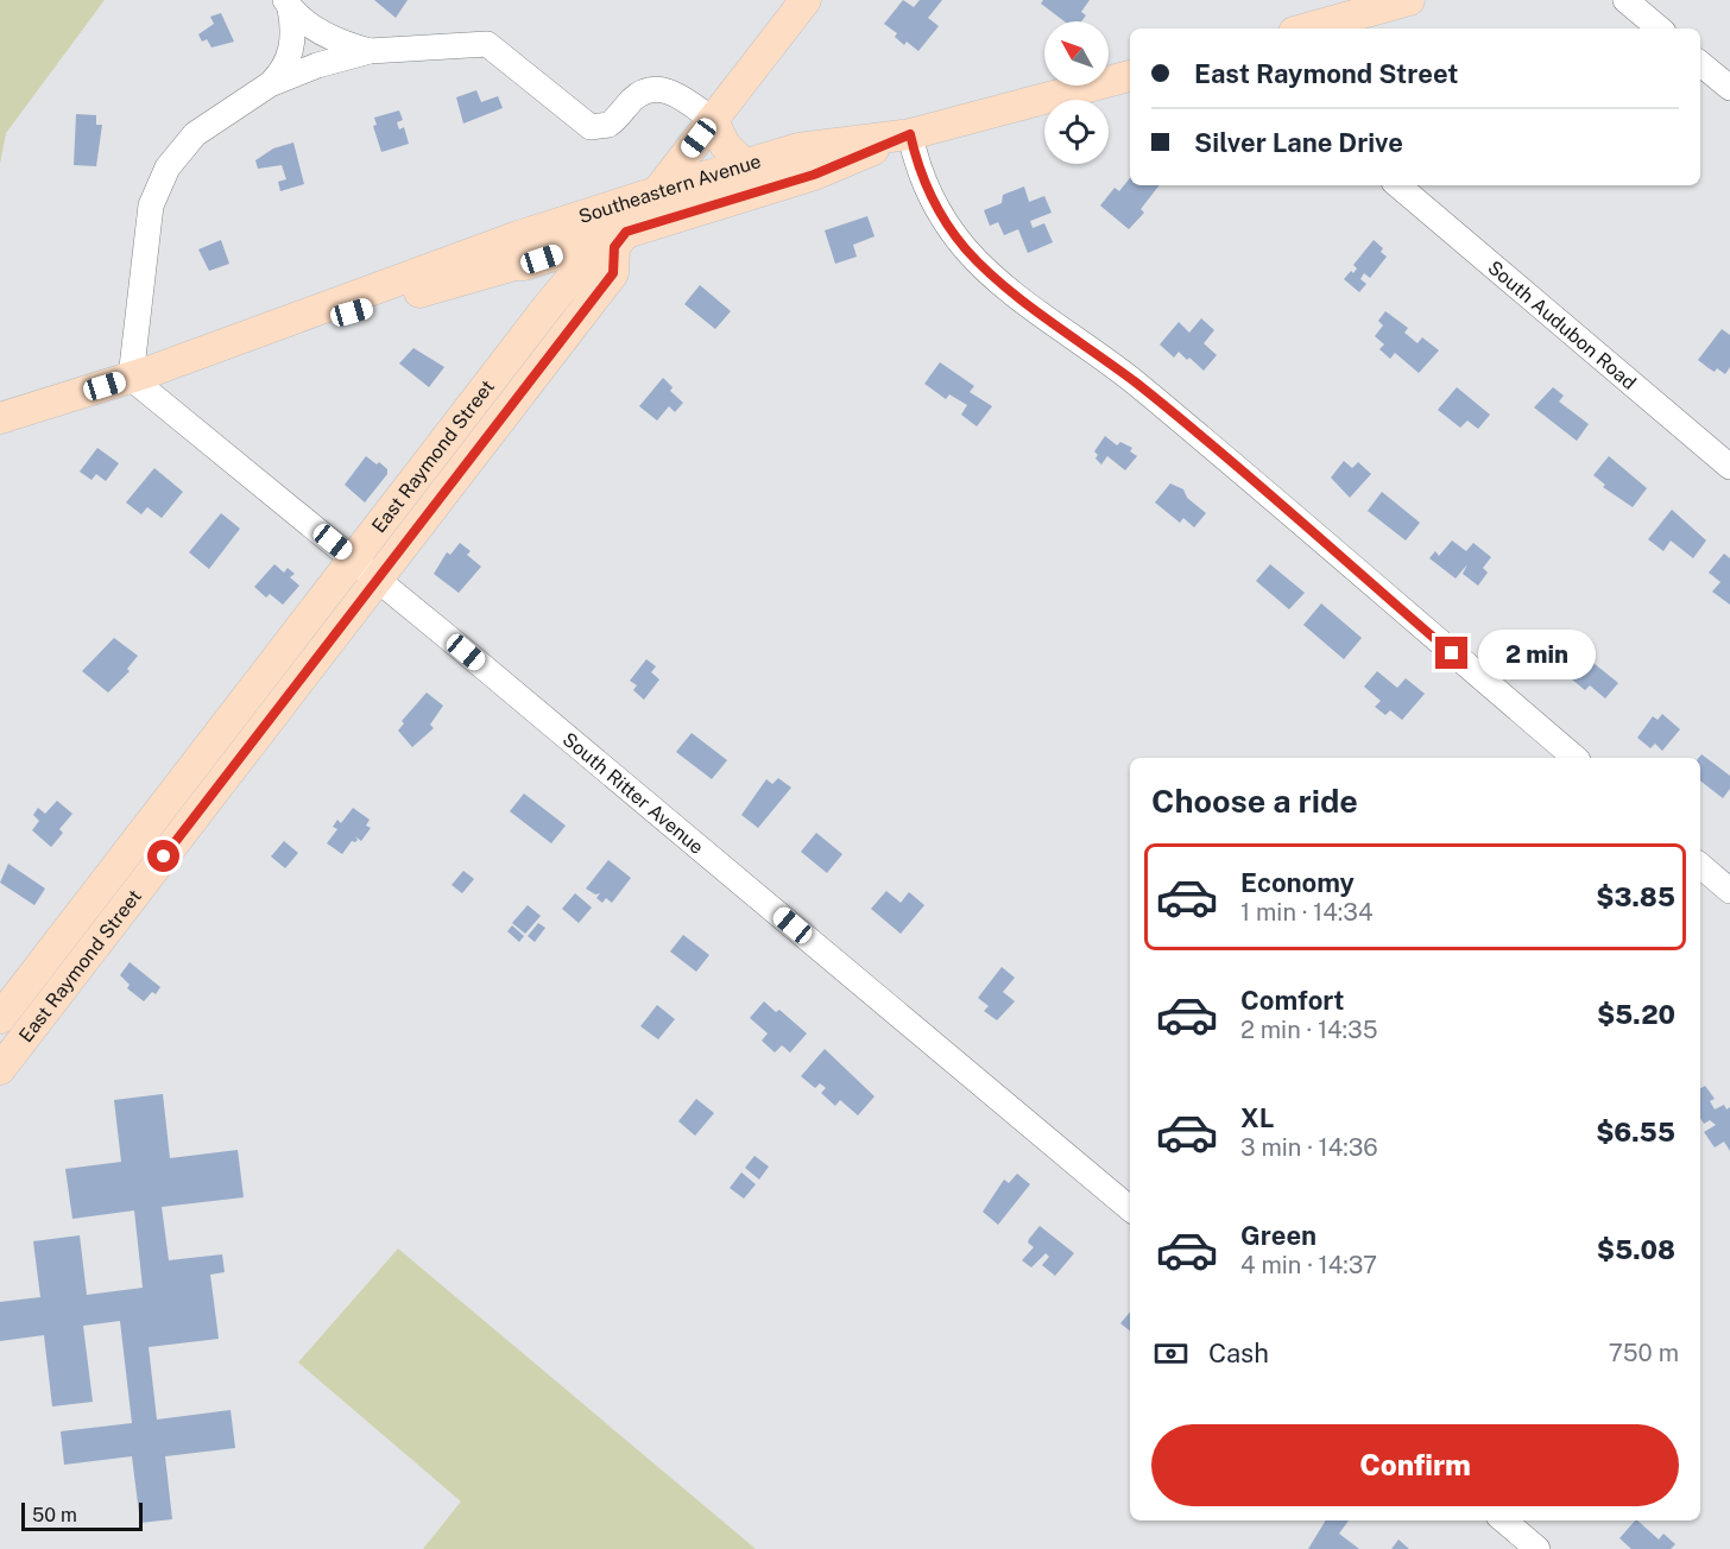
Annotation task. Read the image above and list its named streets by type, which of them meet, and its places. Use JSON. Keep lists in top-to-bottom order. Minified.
{"streets":{"main road":["Southeastern Avenue","East Raymond Street"],"street":["South Audubon Road","South Ritter Avenue"]},"crossings":[["Southeastern Avenue","East Raymond Street"],["Southeastern Avenue","South Ritter Avenue"],["East Raymond Street","South Ritter Avenue"]],"scale_bar":"50 m","north":"top left","page":{"banner":["East Raymond Street","Silver Lane Drive"],"bubble":"2 min","heading":"Choose a ride","list":[{"name":"Economy","note":"1 min · 14:34","value":"$3.85"},{"name":"Comfort","note":"2 min · 14:35","value":"$5.20"},{"name":"XL","note":"3 min · 14:36","value":"$6.55"},{"name":"Green","note":"4 min · 14:37","value":"$5.08"}],"pay":["Cash","750 m"],"buttons":"Confirm","scale":"50 m"}}
